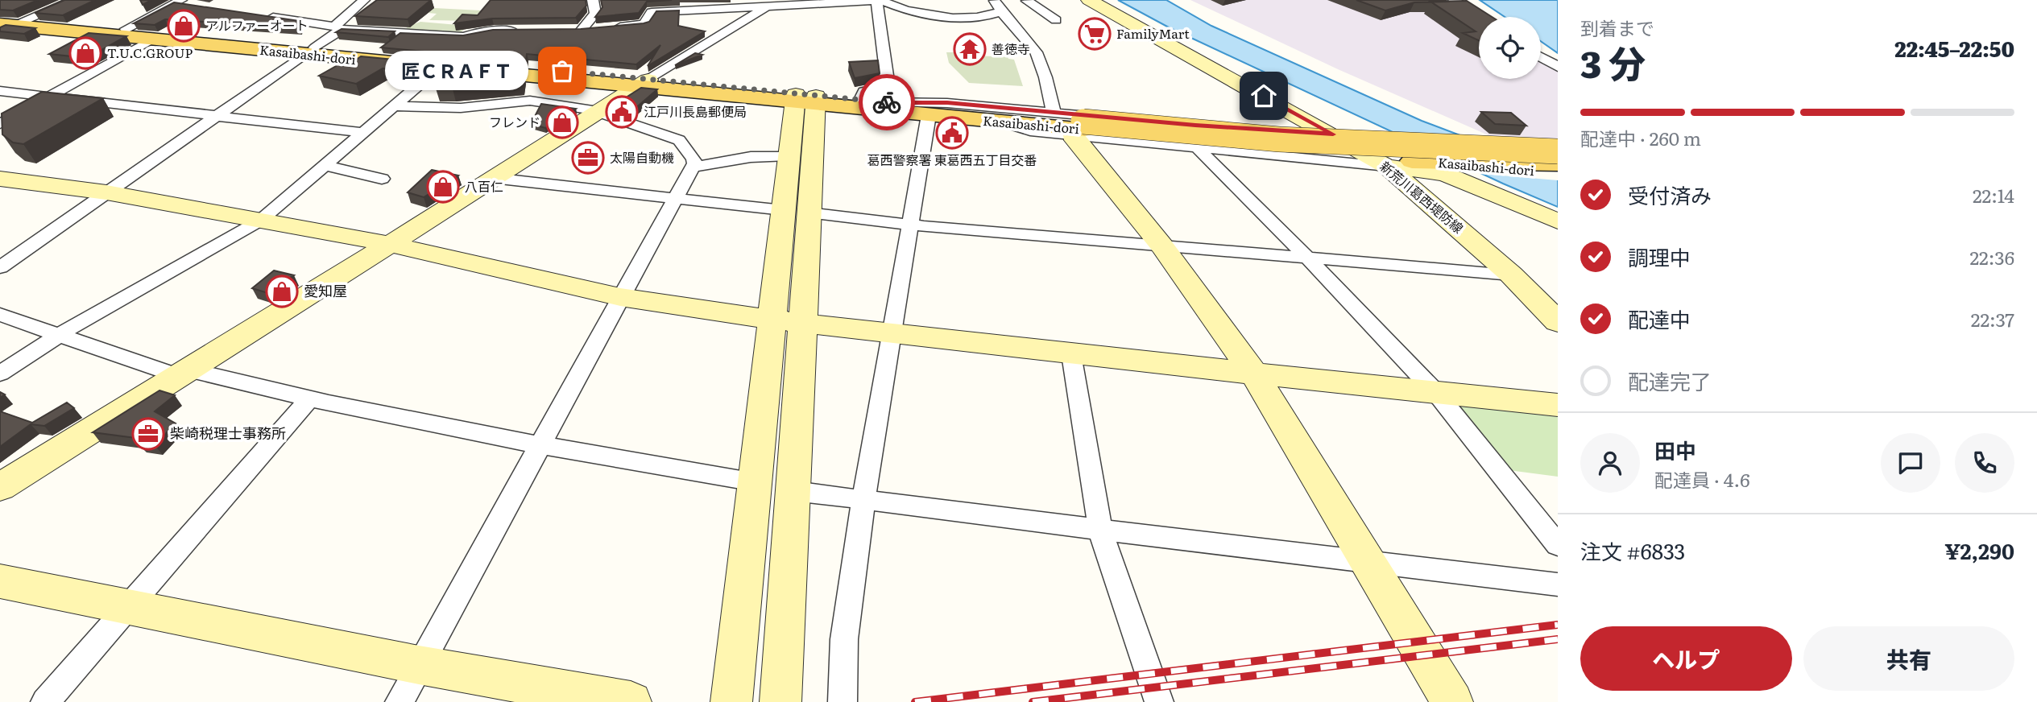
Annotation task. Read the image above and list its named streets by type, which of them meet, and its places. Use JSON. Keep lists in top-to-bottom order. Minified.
{"streets":{"main road":["Kasaibashi-dori"],"street":["新荒川葛西堤防線"]},"places":{"shop":["アルファーオート","T.U.C.GROUP","フレンド","八百仁","愛知屋"],"supermarket":["FamilyMart"],"temple":["善徳寺"],"other":["匠ＣＲＡＦＴ"],"public building":["江戸川長島郵便局","葛西警察署 東葛西五丁目交番"],"office":["太陽自動機","柴崎税理士事務所"]},"page":{"heading":["3 分","到着まで","22:45–22:50"],"panel":["田中","配達員 · 4.6","注文 #6833","¥2,290"],"bubble":"匠ＣＲＡＦＴ","bar":"配達中 · 260 m","list":[["受付済み","22:14"],["調理中","22:36"],["配達中","22:37"],"配達完了"],"buttons":["ヘルプ","共有"]}}
